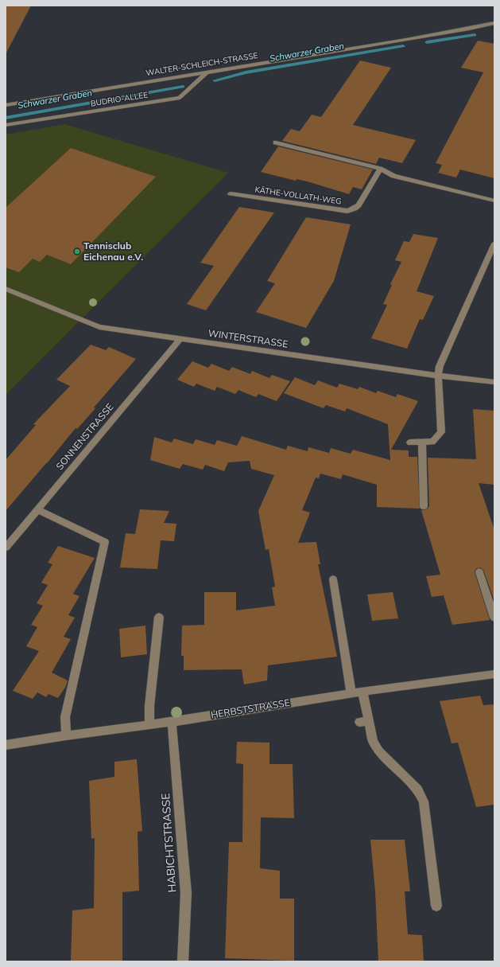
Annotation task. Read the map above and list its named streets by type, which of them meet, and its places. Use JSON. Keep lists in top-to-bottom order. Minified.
{"streets":{"street":["WALTER-SCHLEICH-STRASSE","BUDRIO-ALLEE","KÄTHE-VOLLATH-WEG","WINTERSTRASSE","SONNENSTRASSE","HERBSTSTRASSE","HABICHTSTRASSE"]},"crossings":[["WALTER-SCHLEICH-STRASSE","BUDRIO-ALLEE"],["WINTERSTRASSE","SONNENSTRASSE"],["HERBSTSTRASSE","HABICHTSTRASSE"]],"water":["Schwarzer Graben"],"places":["Tennisclub Eichenau e.V."]}
